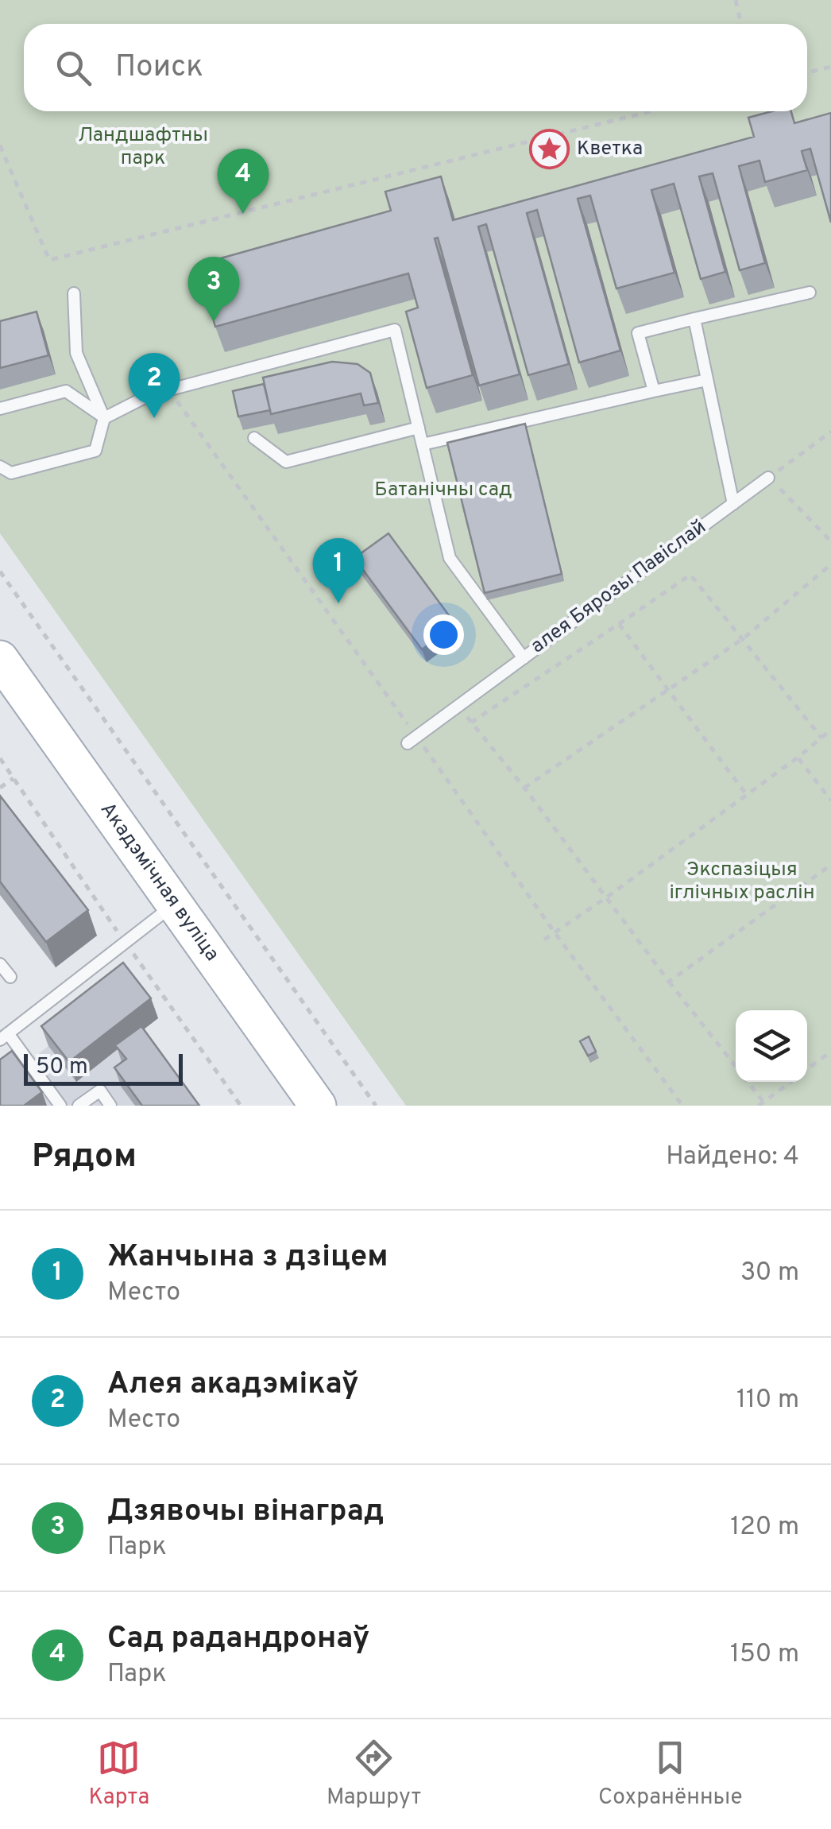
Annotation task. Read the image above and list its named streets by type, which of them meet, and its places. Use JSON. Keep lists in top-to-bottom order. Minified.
{"streets":{"main road":["Акадэмічная вуліца"],"lane":["алея Бярозы Павіслай"]},"parks":["Ландшафтны парк","Батанічны сад","Экспазіцыя іглічных раслін"],"places":{"place":["Кветка"]},"scale_bar":"50 m","page":{"search":"Поиск","pins":["4","3","2","1"],"scale":"50 m","heading":["Рядом","Найдено: 4"],"list":[{"mark":"1","name":"Жанчына з дзіцем","note":"Место","value":"30 m"},{"mark":"2","name":"Алея акадэмікаў","note":"Место","value":"110 m"},{"mark":"3","name":"Дзявочы вінаград","note":"Парк","value":"120 m"},{"mark":"4","name":"Сад радандронаў","note":"Парк","value":"150 m"}],"nav":["Карта","Маршрут","Сохранённые"]}}
